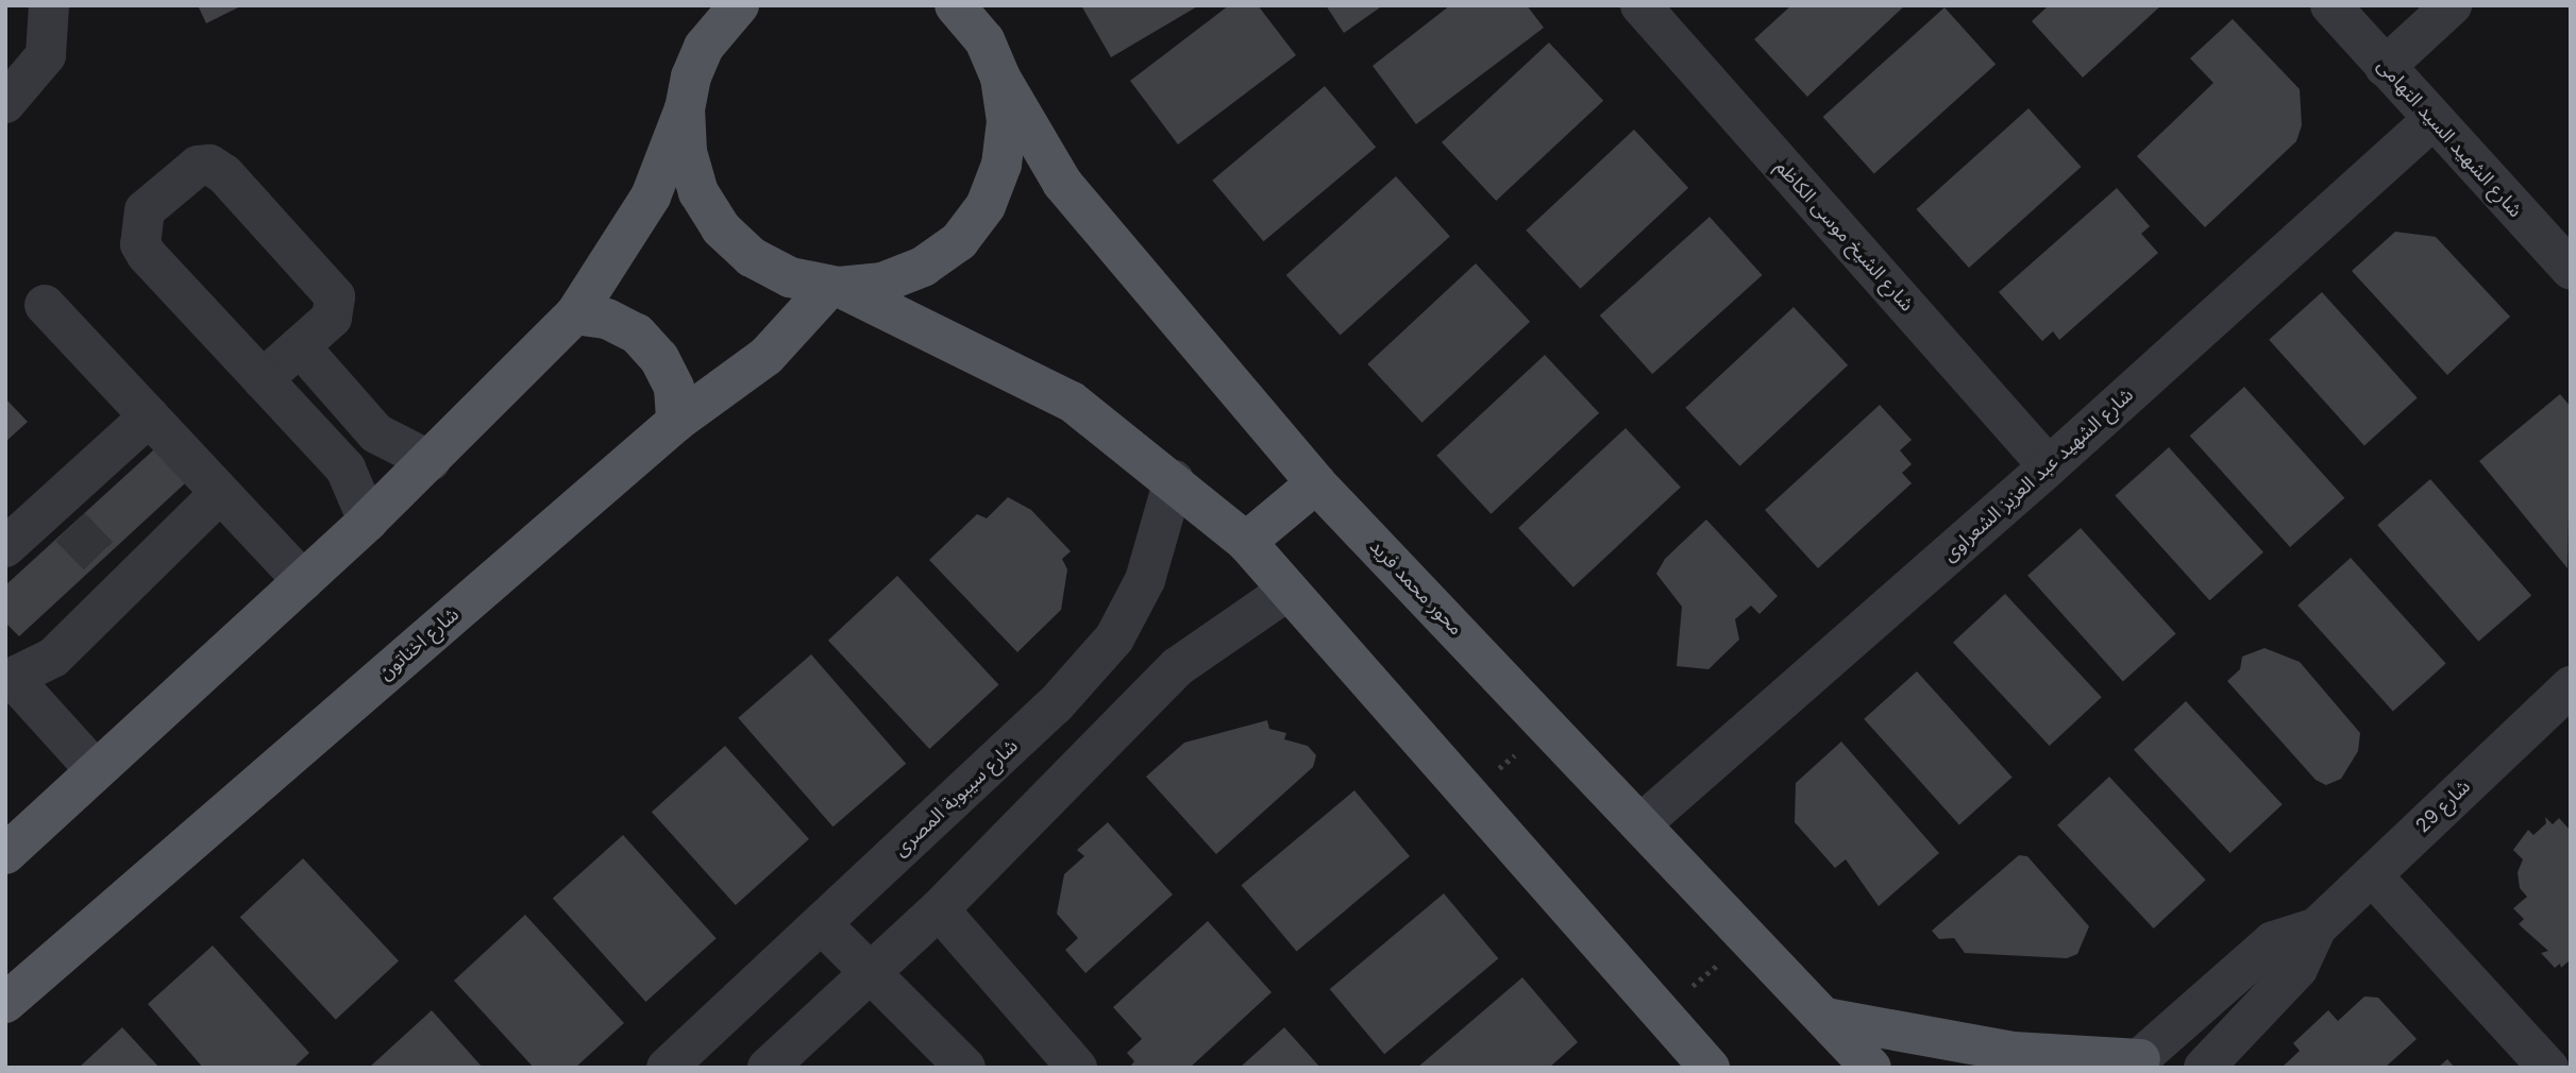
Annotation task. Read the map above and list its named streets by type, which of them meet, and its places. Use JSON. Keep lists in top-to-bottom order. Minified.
{"streets":{"main road":["محور محمد فريد","شارع اخناتون"],"street":["شارع الشهيد السيد التهامى","شارع الشيخ موسى الكاظم","شارع الشهيد عبد العزيز الشعراوى","شارع سيبوبة المصرى","شارع 29"]},"crossings":[["شارع الشهيد السيد التهامى","شارع الشهيد عبد العزيز الشعراوى"],["شارع الشيخ موسى الكاظم","شارع الشهيد عبد العزيز الشعراوى"],["شارع الشهيد عبد العزيز الشعراوى","محور محمد فريد"]]}
